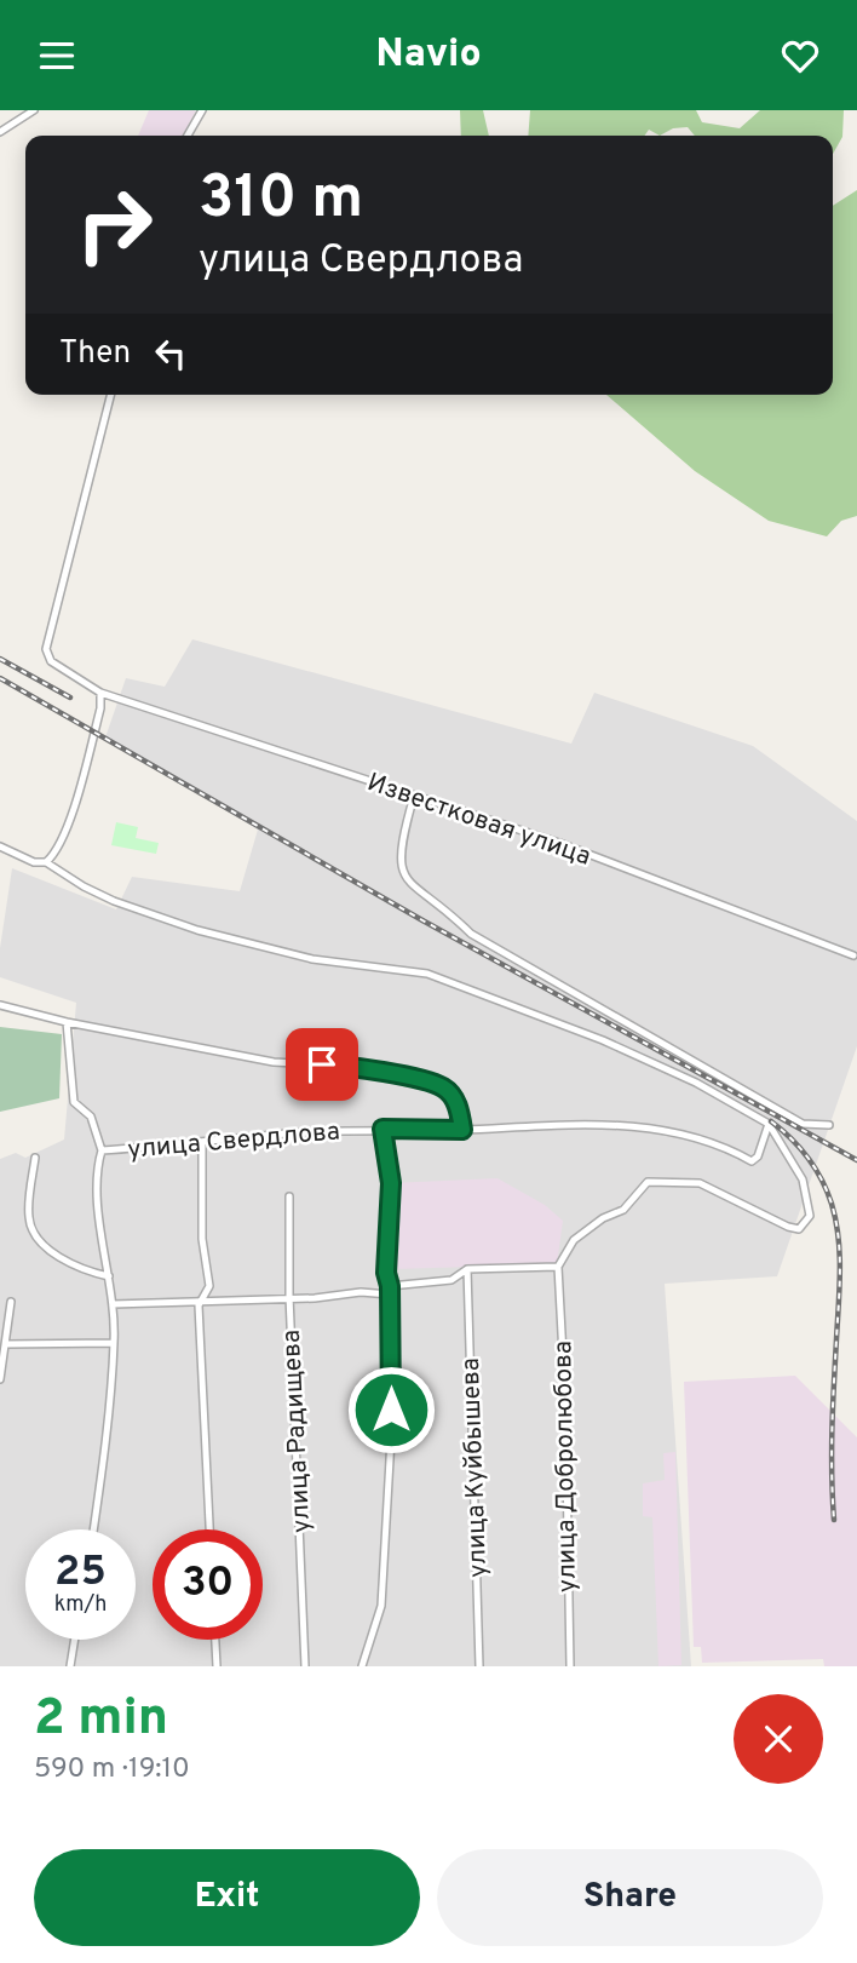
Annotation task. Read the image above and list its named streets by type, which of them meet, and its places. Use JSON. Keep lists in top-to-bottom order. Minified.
{"streets":{"street":["Известковая улица","улица Свердлова","улица Радищева","улица Добролюбова","улица Куйбышева"]},"page":{"header":"Navio","turn":["310 m","улица Свердлова"],"then":"Then","speed":"25 km/h","limit":"30","heading":["2 min","590 m · 19:10"],"buttons":["Exit","Share"]}}
